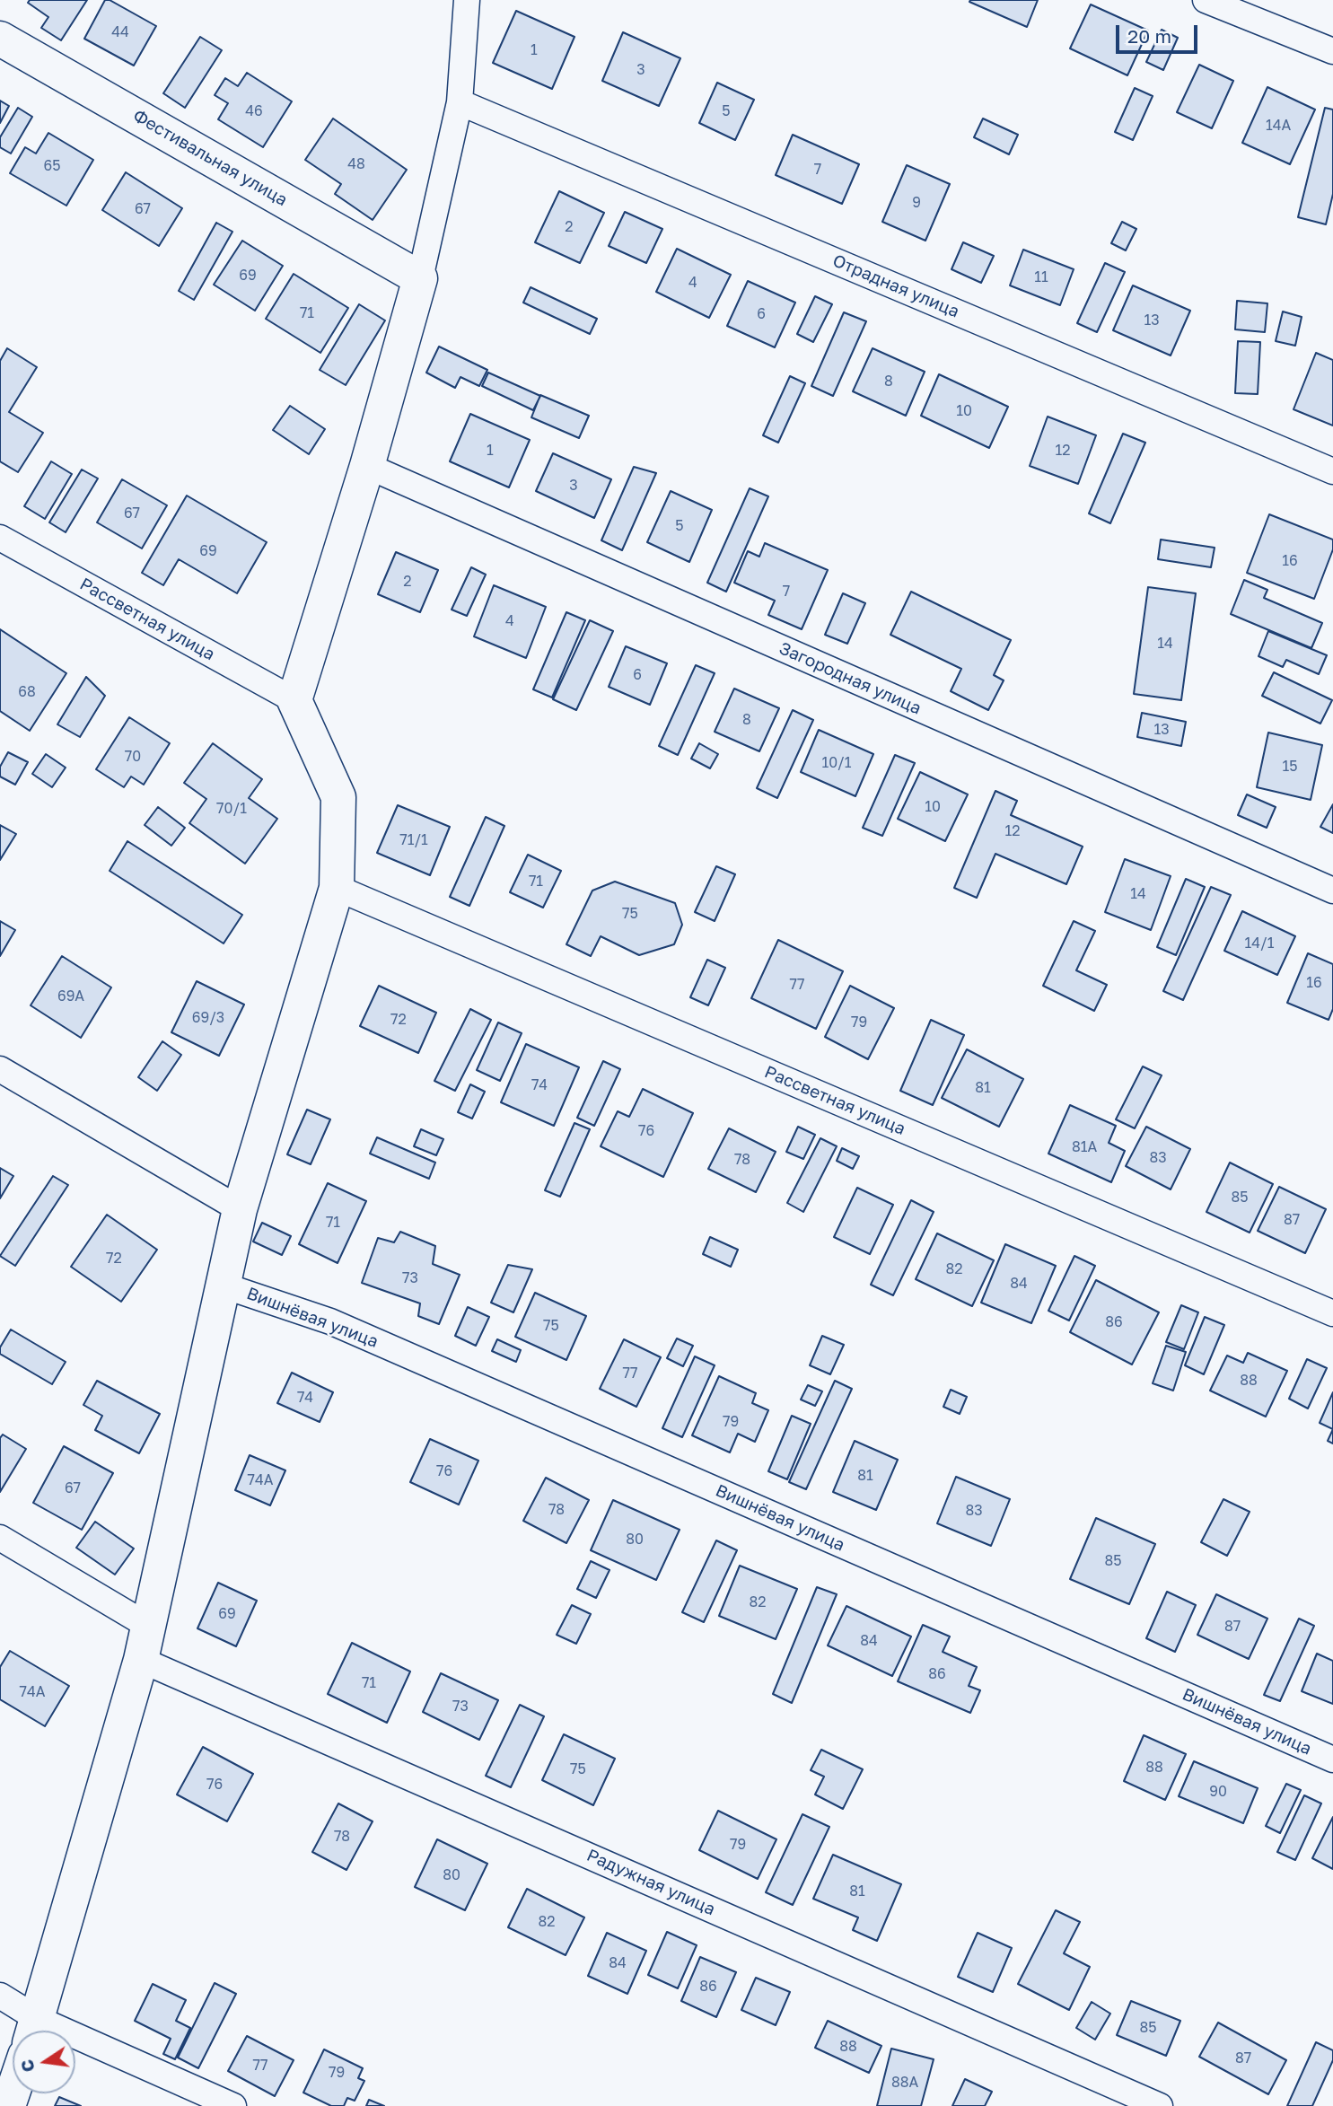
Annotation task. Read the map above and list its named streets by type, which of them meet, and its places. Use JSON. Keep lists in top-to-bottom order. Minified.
{"streets":{"street":["Фестивальная улица","Отрадная улица","Рассветная улица","Загородная улица","Вишнёвая улица","Радужная улица"]},"house_numbers":["44","1","3","46","5","14А","48","65","7","9","67","2","69","11","4","71","6","13","8","10","1","12","3","67","5","69","16","2","7","4","14","6","68","8","13","70","10/1","15","10","70/1","12","71/1","71","14","75","14/1","16","77","69А","69/3","72","79","74","81","76","81А","83","78","85","87","71","72","82","73","84","86","75","77","88","74","79","76","81","74А","67","78","83","80","85","82","69","87","84","86","71","74А","73","88","75","76","90","78","79","80","81","82","84","86","85","88","87","77","79","88А"],"scale_bar":"20 m","north":"left"}
